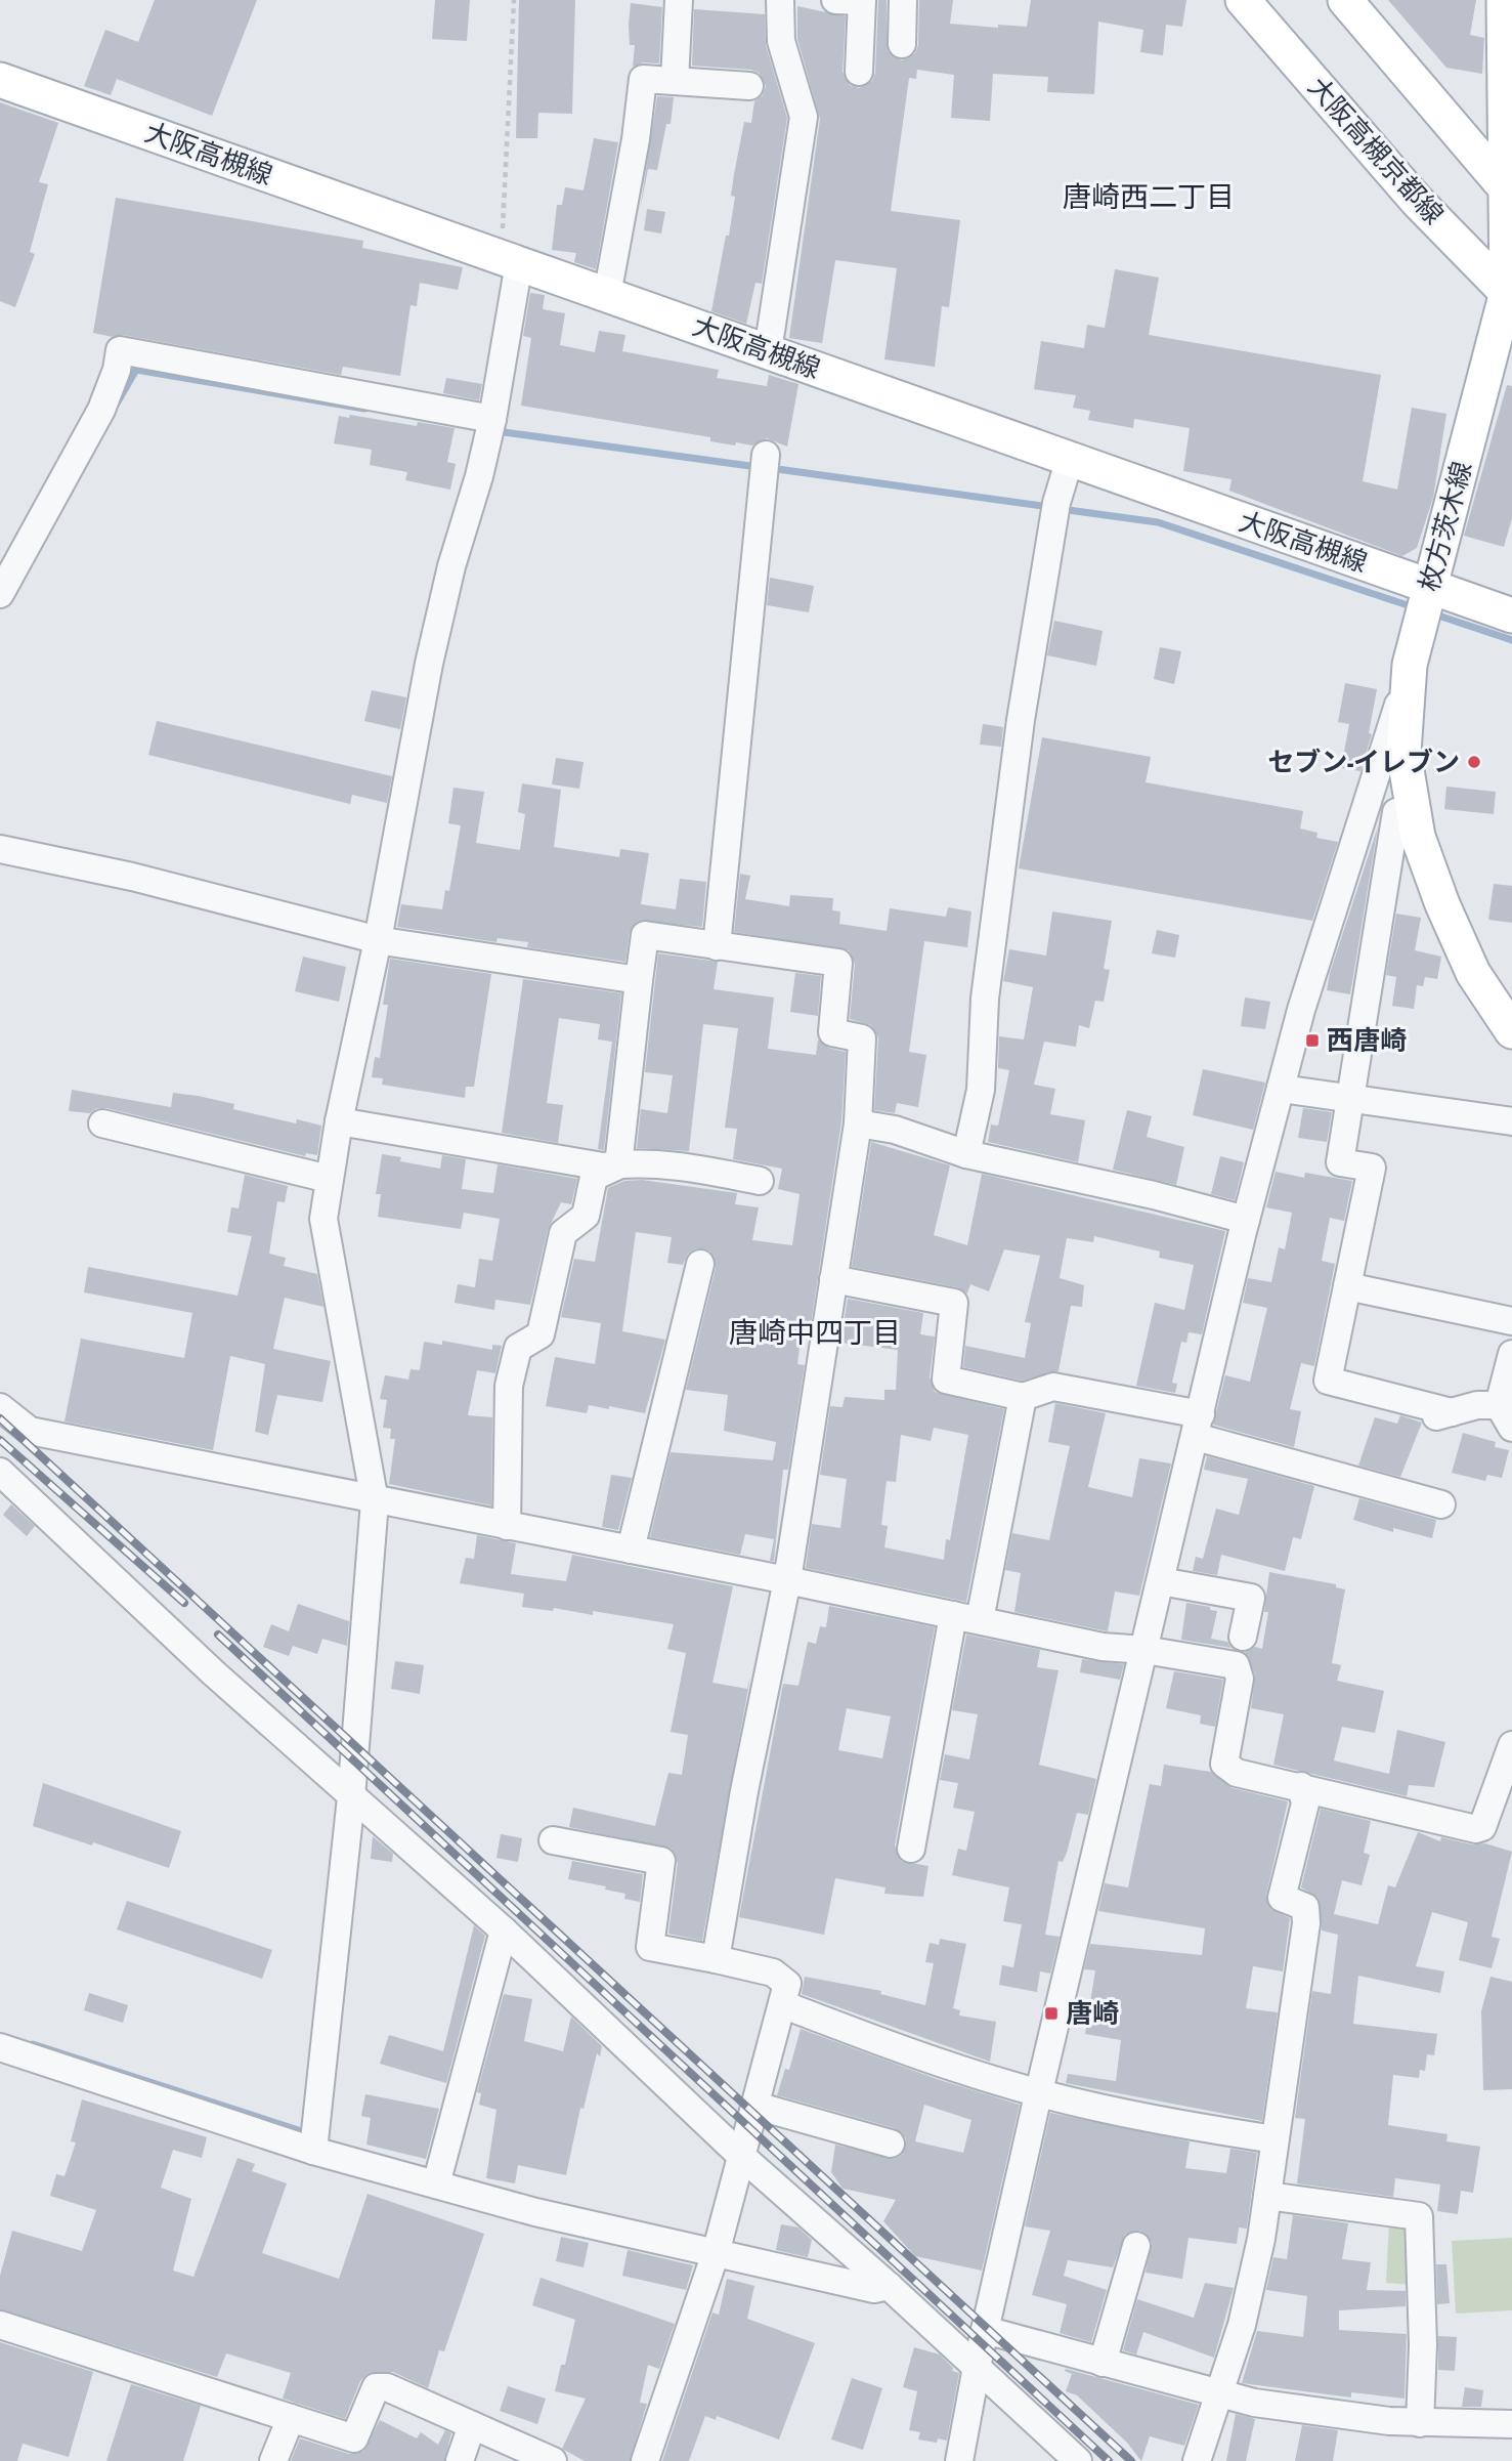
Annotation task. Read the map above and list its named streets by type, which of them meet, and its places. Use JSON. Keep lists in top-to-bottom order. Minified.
{"streets":{"main road":["大阪高槻京都線","大阪高槻線","枚方茨木線"]},"crossings":[["大阪高槻京都線","枚方茨木線"],["大阪高槻線","枚方茨木線"]],"districts":["唐崎西二丁目","唐崎中四丁目"],"places":{"other":["セブン-イレブン"],"transit":["西唐崎","唐崎"]}}
